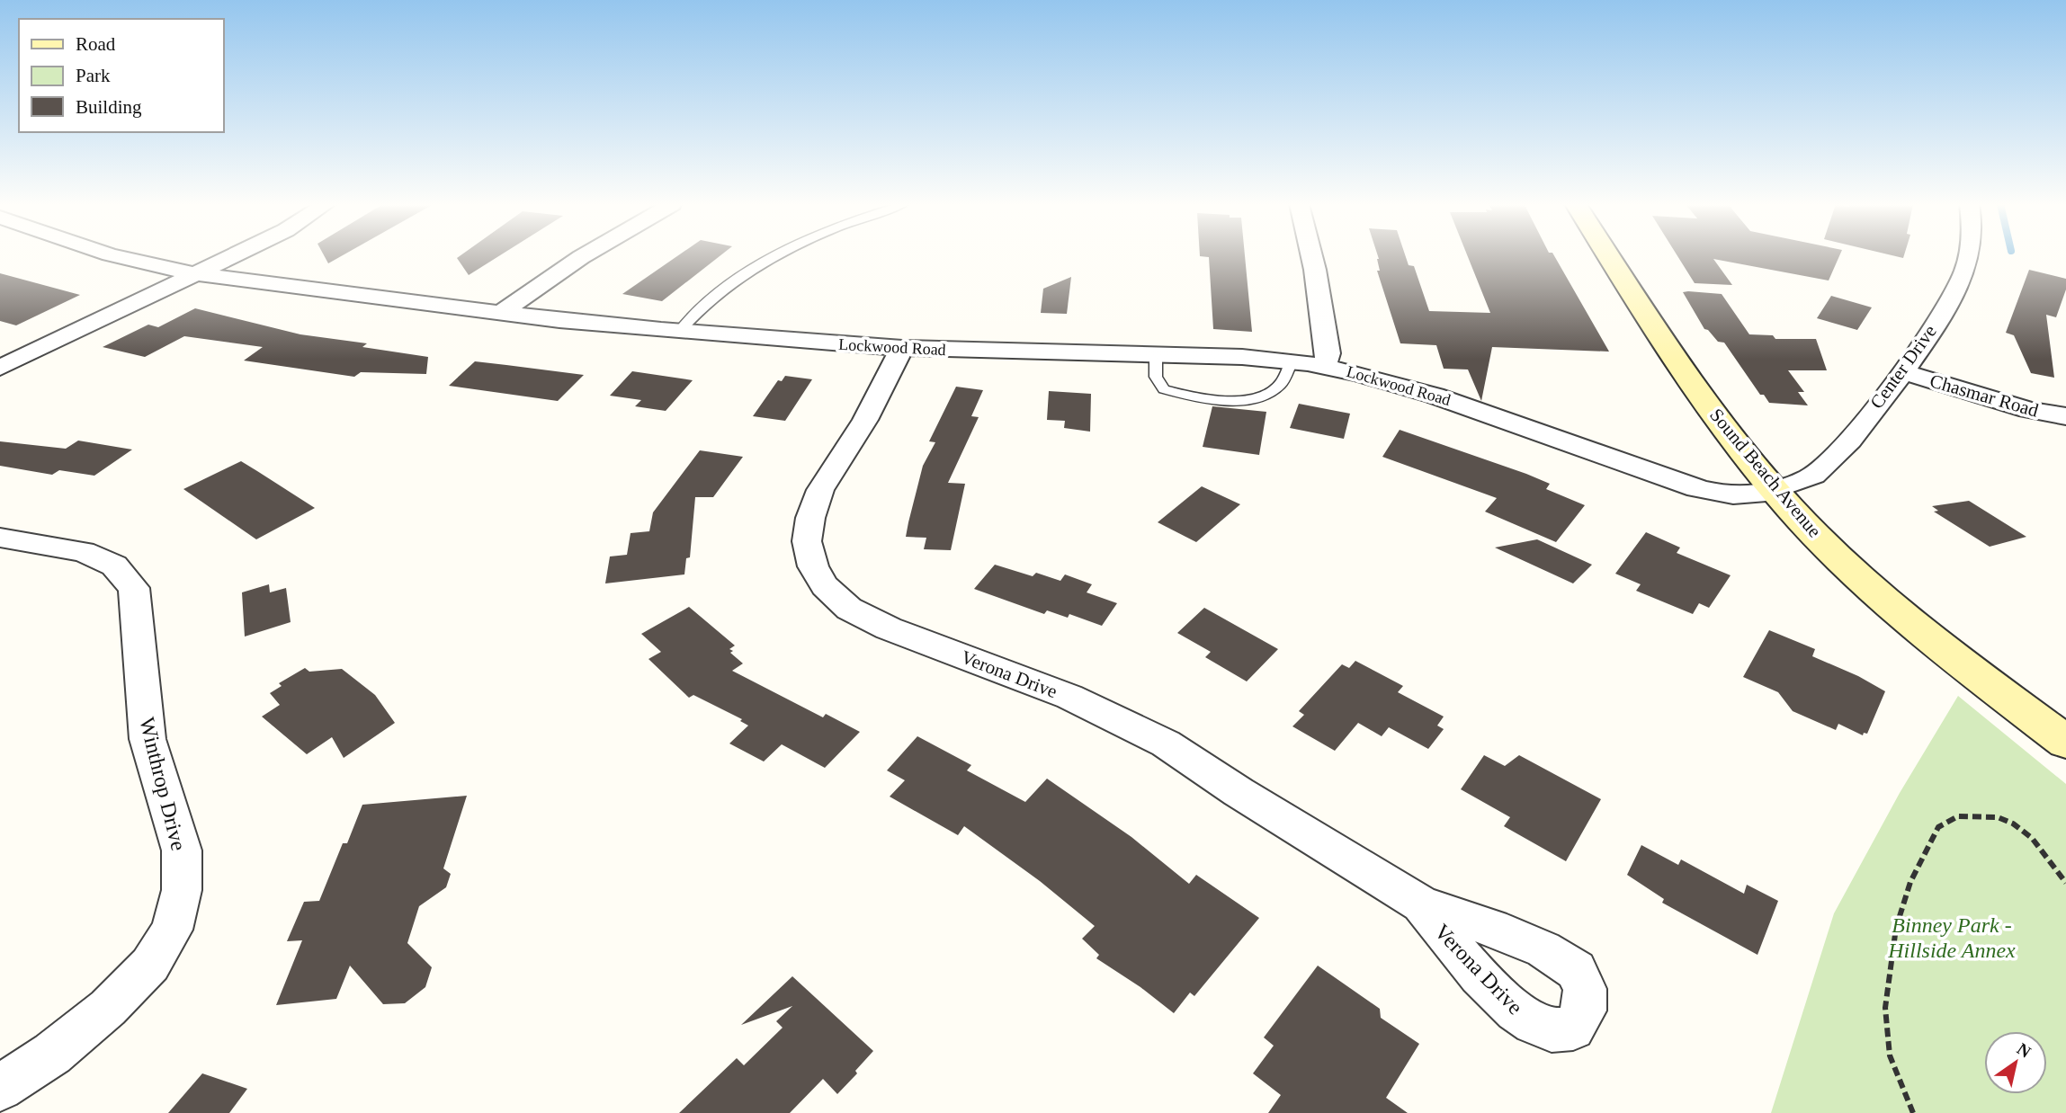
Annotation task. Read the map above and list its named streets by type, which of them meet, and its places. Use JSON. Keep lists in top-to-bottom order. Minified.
{"streets":{"street":["Lockwood Road","Center Drive","Chasmar Road","Sound Beach Avenue","Verona Drive","Winthrop Drive"]},"crossings":[["Lockwood Road","Center Drive"],["Lockwood Road","Sound Beach Avenue"],["Lockwood Road","Verona Drive"],["Center Drive","Chasmar Road"],["Center Drive","Sound Beach Avenue"]],"parks":["Binney Park - Hillside Annex"],"legend":["Road","Park","Building"],"north":"top right"}
